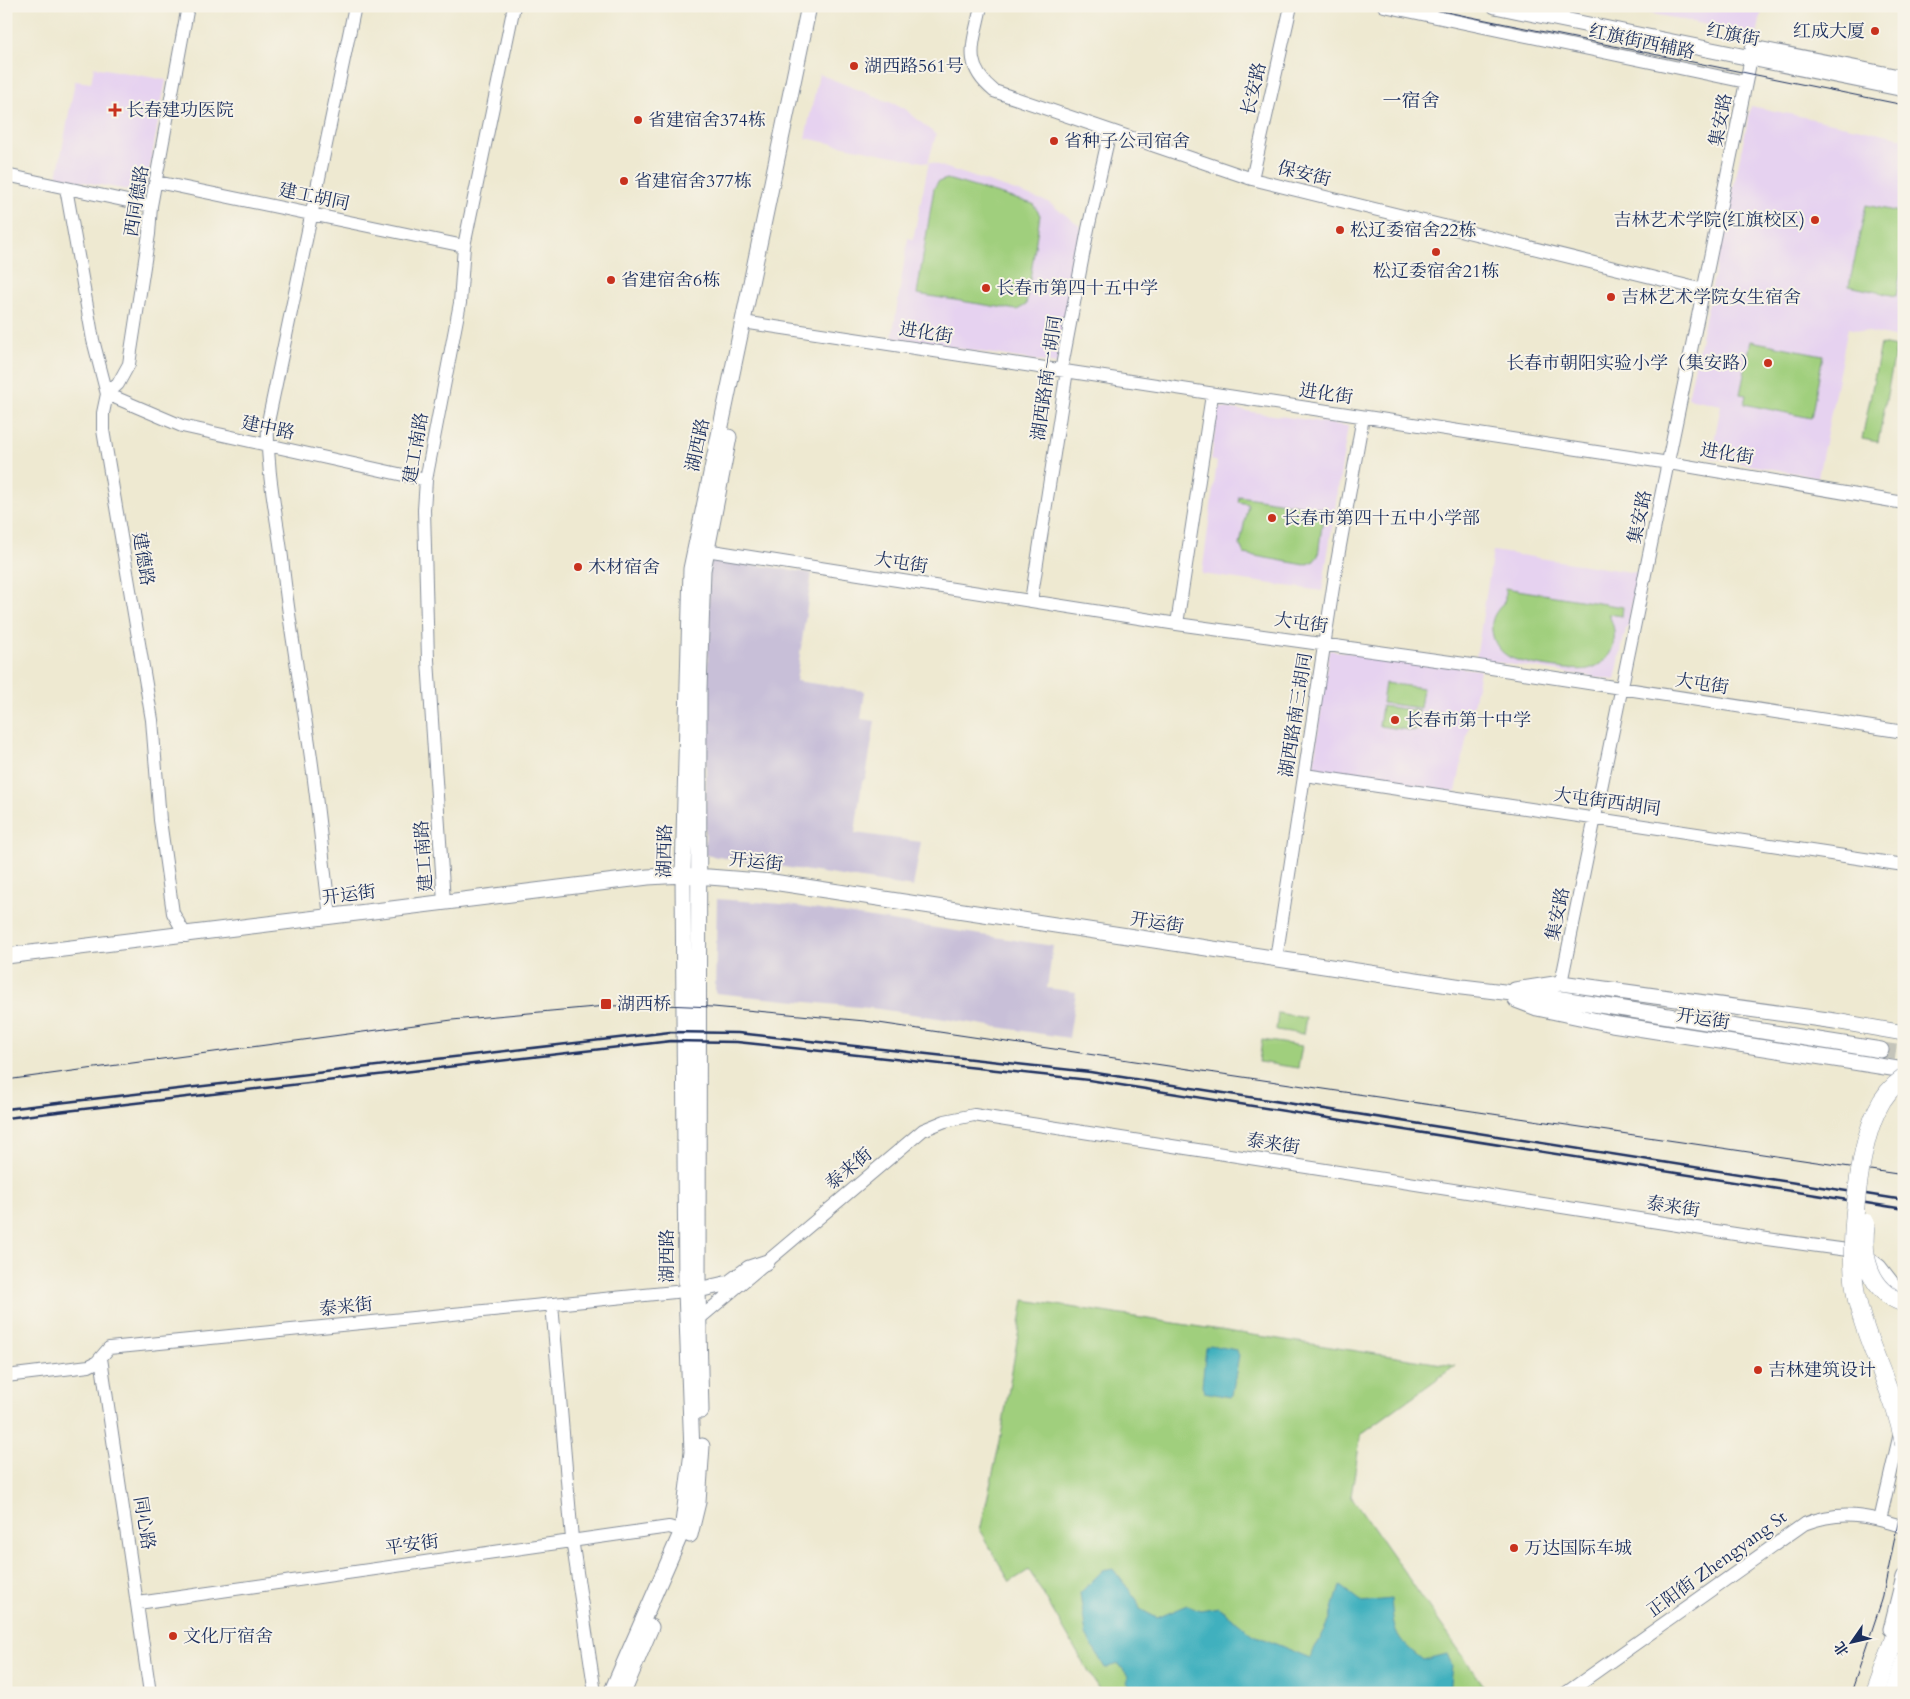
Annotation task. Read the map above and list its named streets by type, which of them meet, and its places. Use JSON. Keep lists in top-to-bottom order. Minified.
{"streets":{"main road":["红旗街","湖西路","开运街"],"street":["红旗街西辅路","长安路","集安路","保安街","建工胡同","西同德路","进化街","湖西路南一胡同","建中路","建工南路","建德路","大屯街","湖西路南三胡同","大屯街西胡同","泰来街","同心路","平安街","正阳街 Zhengyang St"]},"crossings":[["红旗街","集安路"],["红旗街西辅路","集安路"],["长安路","保安街"],["集安路","保安街"],["集安路","进化街"],["集安路","大屯街"],["集安路","大屯街西胡同"],["集安路","开运街"],["保安街","湖西路南一胡同"],["建工胡同","西同德路"],["建工胡同","建工南路"],["西同德路","建中路"],["西同德路","建德路"],["进化街","湖西路南一胡同"],["进化街","湖西路"],["进化街","湖西路南三胡同"],["湖西路南一胡同","大屯街"],["建中路","建工南路"],["建中路","建德路"],["湖西路","大屯街"],["湖西路","开运街"],["湖西路","泰来街"],["湖西路","平安街"],["建工南路","开运街"],["建德路","开运街"],["大屯街","湖西路南三胡同"],["湖西路南三胡同","大屯街西胡同"],["湖西路南三胡同","开运街"],["泰来街","同心路"],["同心路","平安街"]],"districts":["一宿舍"],"places":{"other":["红成大厦","湖西路561号","省建宿舍374栋","省种子公司宿舍","省建宿舍377栋","吉林艺术学院(红旗校区)","松辽委宿舍22栋","松辽委宿舍21栋","省建宿舍6栋","长春市第四十五中学","吉林艺术学院女生宿舍","长春市朝阳实验小学（集安路）","长春市第四十五中小学部","木材宿舍","长春市第十中学","吉林建筑设计","万达国际车城","文化厅宿舍"],"health":["长春建功医院"],"transit":["湖西桥"]},"north":"bottom left"}
